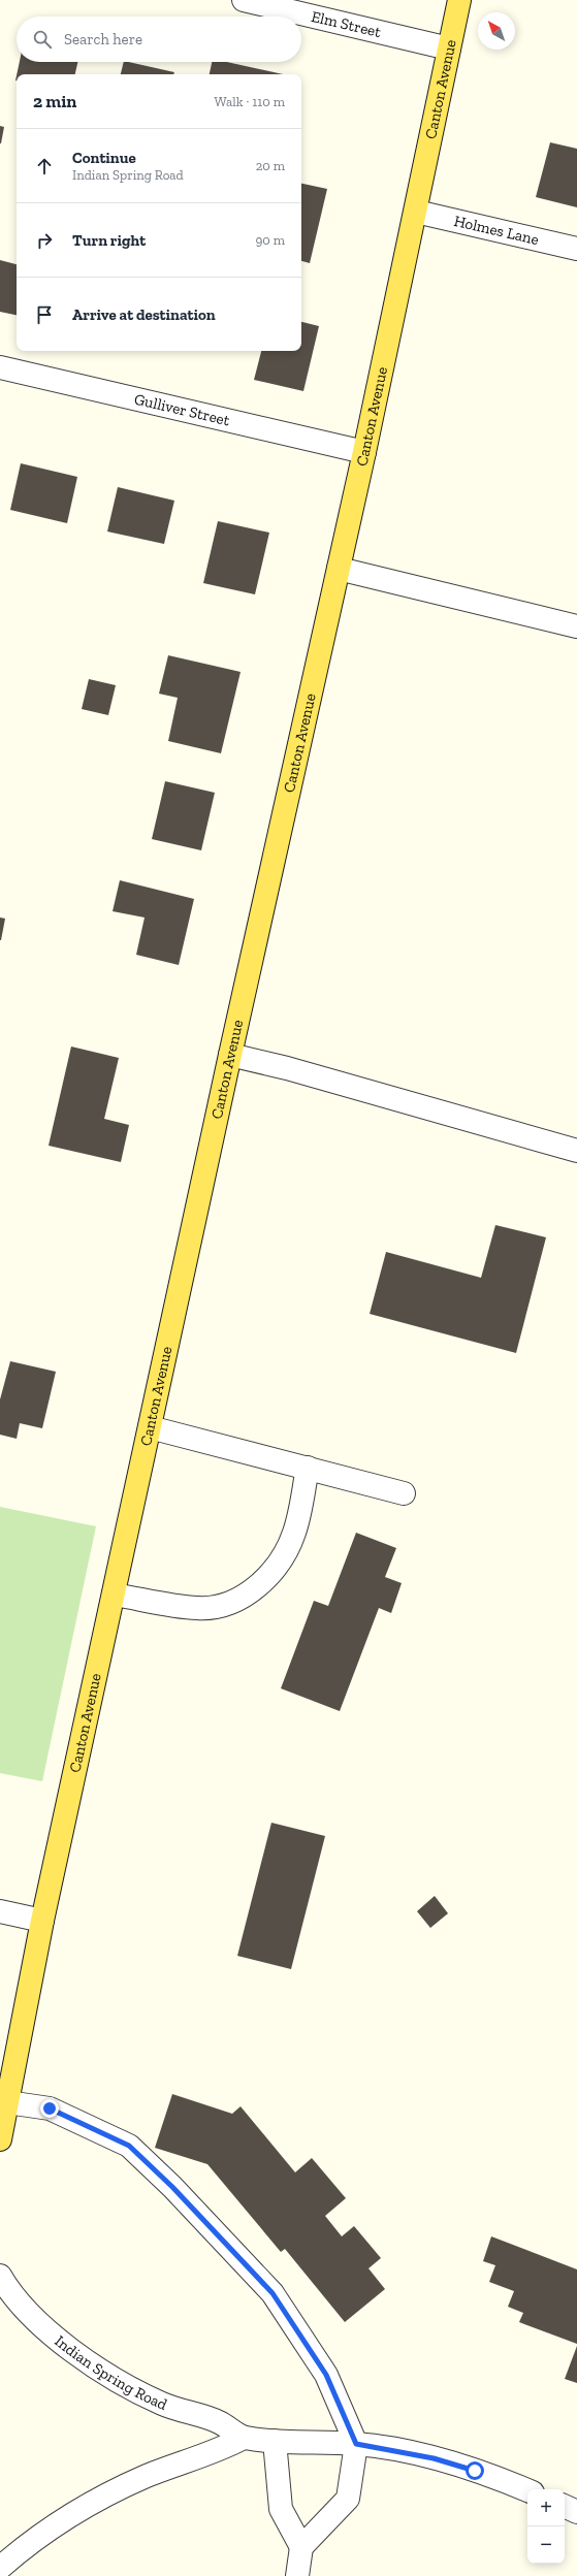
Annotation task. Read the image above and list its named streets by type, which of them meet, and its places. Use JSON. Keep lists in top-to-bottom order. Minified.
{"streets":{"main road":["Canton Avenue"],"street":["Elm Street","Holmes Lane","Gulliver Street","Indian Spring Road"]},"crossings":[["Elm Street","Canton Avenue"],["Canton Avenue","Holmes Lane"],["Canton Avenue","Gulliver Street"]],"north":"top left","page":{"search":"Search here","heading":["2 min","Walk · 110 m"],"list":[["Continue","Indian Spring Road","20 m"],["Turn right","90 m"],"Arrive at destination"],"map_buttons":["+","−"]}}
